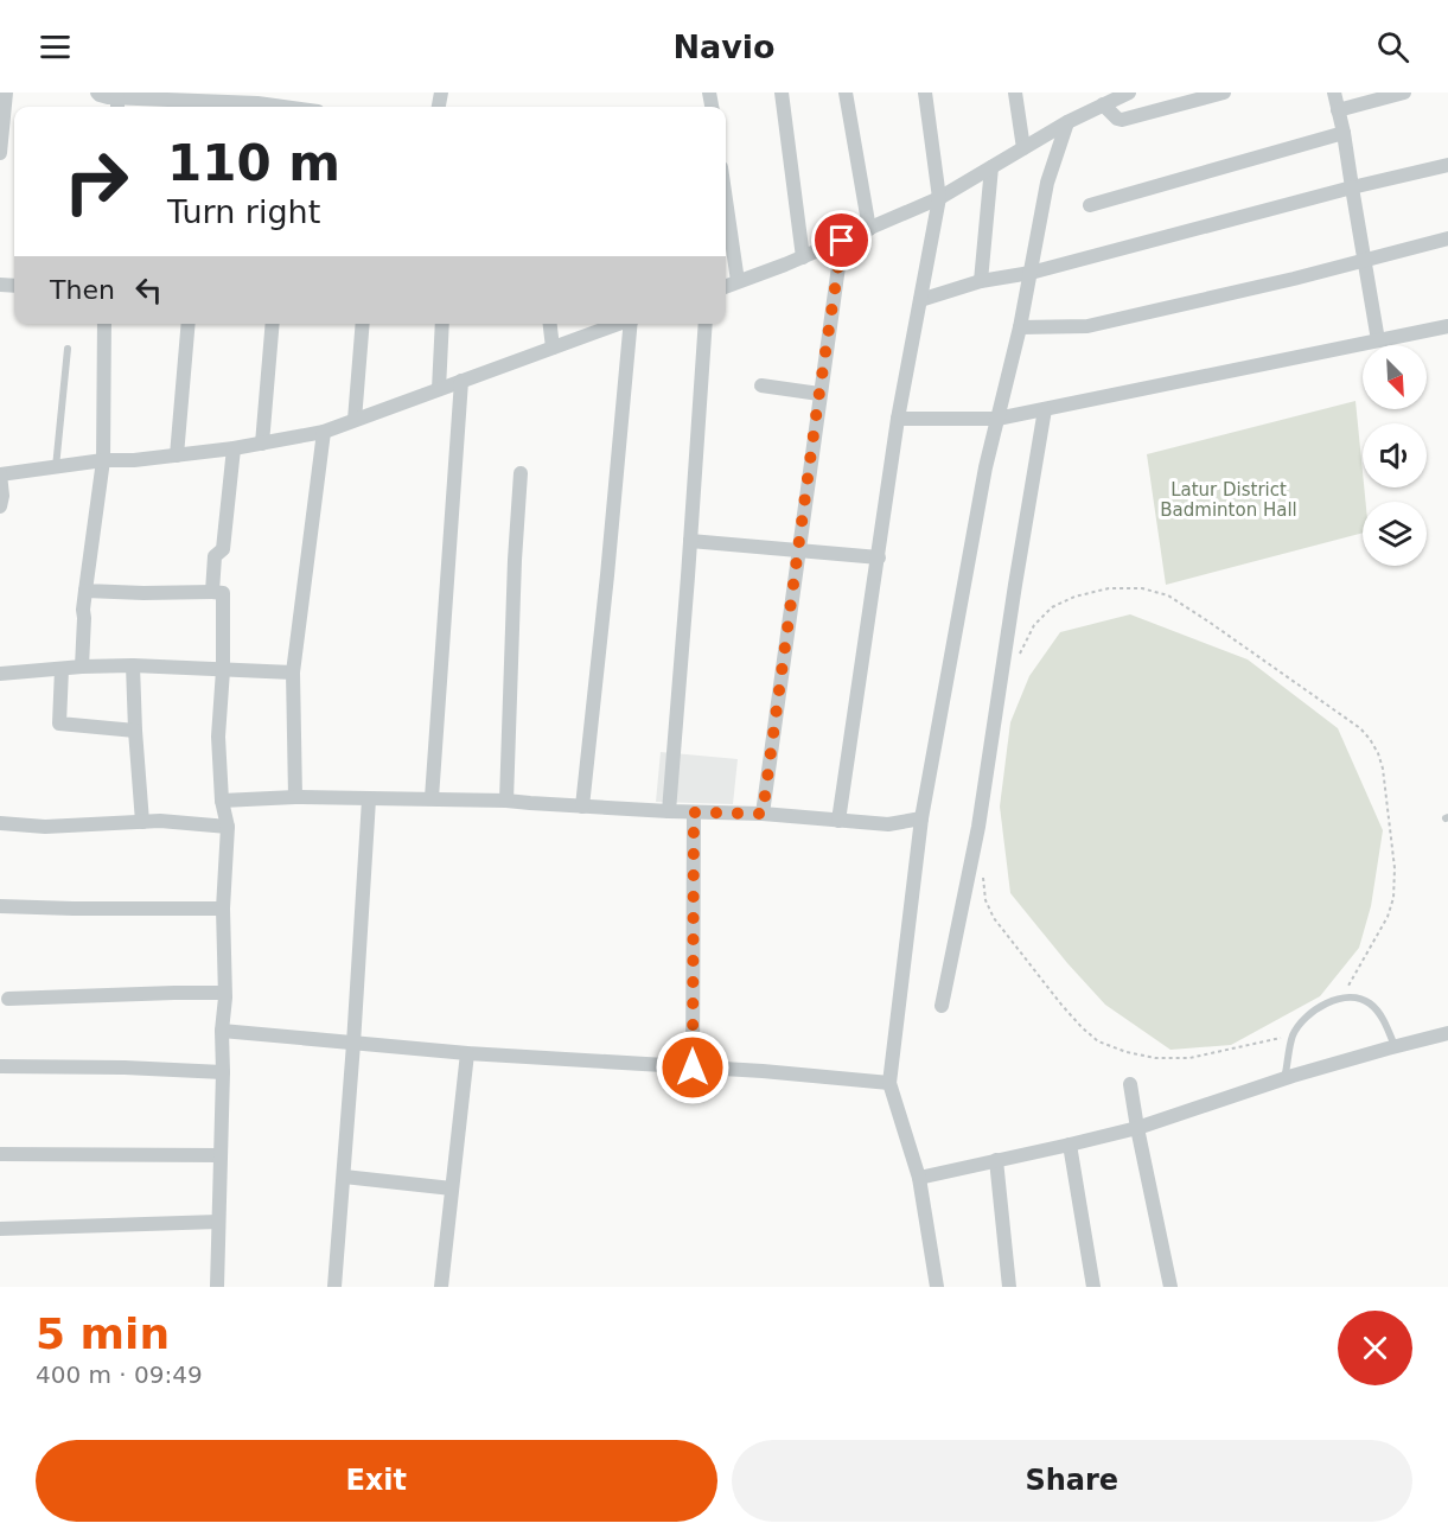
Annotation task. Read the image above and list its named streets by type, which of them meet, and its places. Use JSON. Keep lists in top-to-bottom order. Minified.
{"parks":["Latur District Badminton Hall"],"north":"bottom right","page":{"header":"Navio","turn":["110 m","Turn right"],"then":"Then","heading":["5 min","400 m · 09:49"],"buttons":["Exit","Share"]}}
